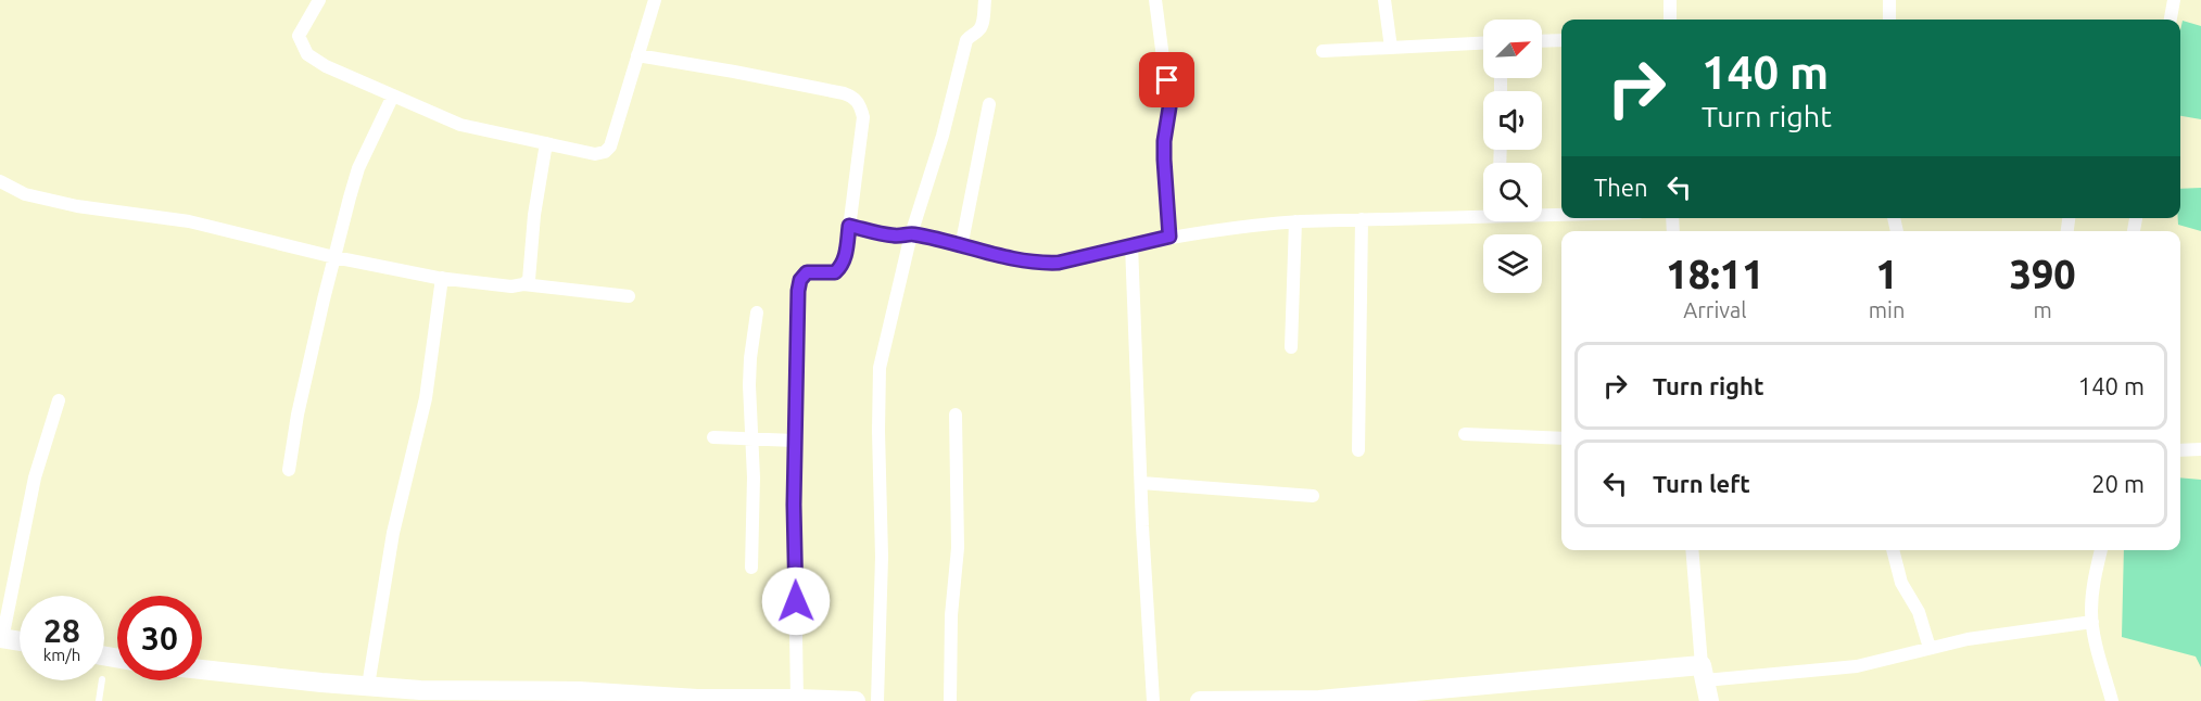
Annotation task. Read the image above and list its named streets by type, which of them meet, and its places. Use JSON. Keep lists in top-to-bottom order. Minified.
{"north":"top right","page":{"turn":["140 m","Turn right"],"then":"Then","eta":["18:11","Arrival","1","min","390","m"],"list":[{"name":"Turn right","value":"140 m"},{"name":"Turn left","value":"20 m"}],"speed":"28 km/h","limit":"30"}}
